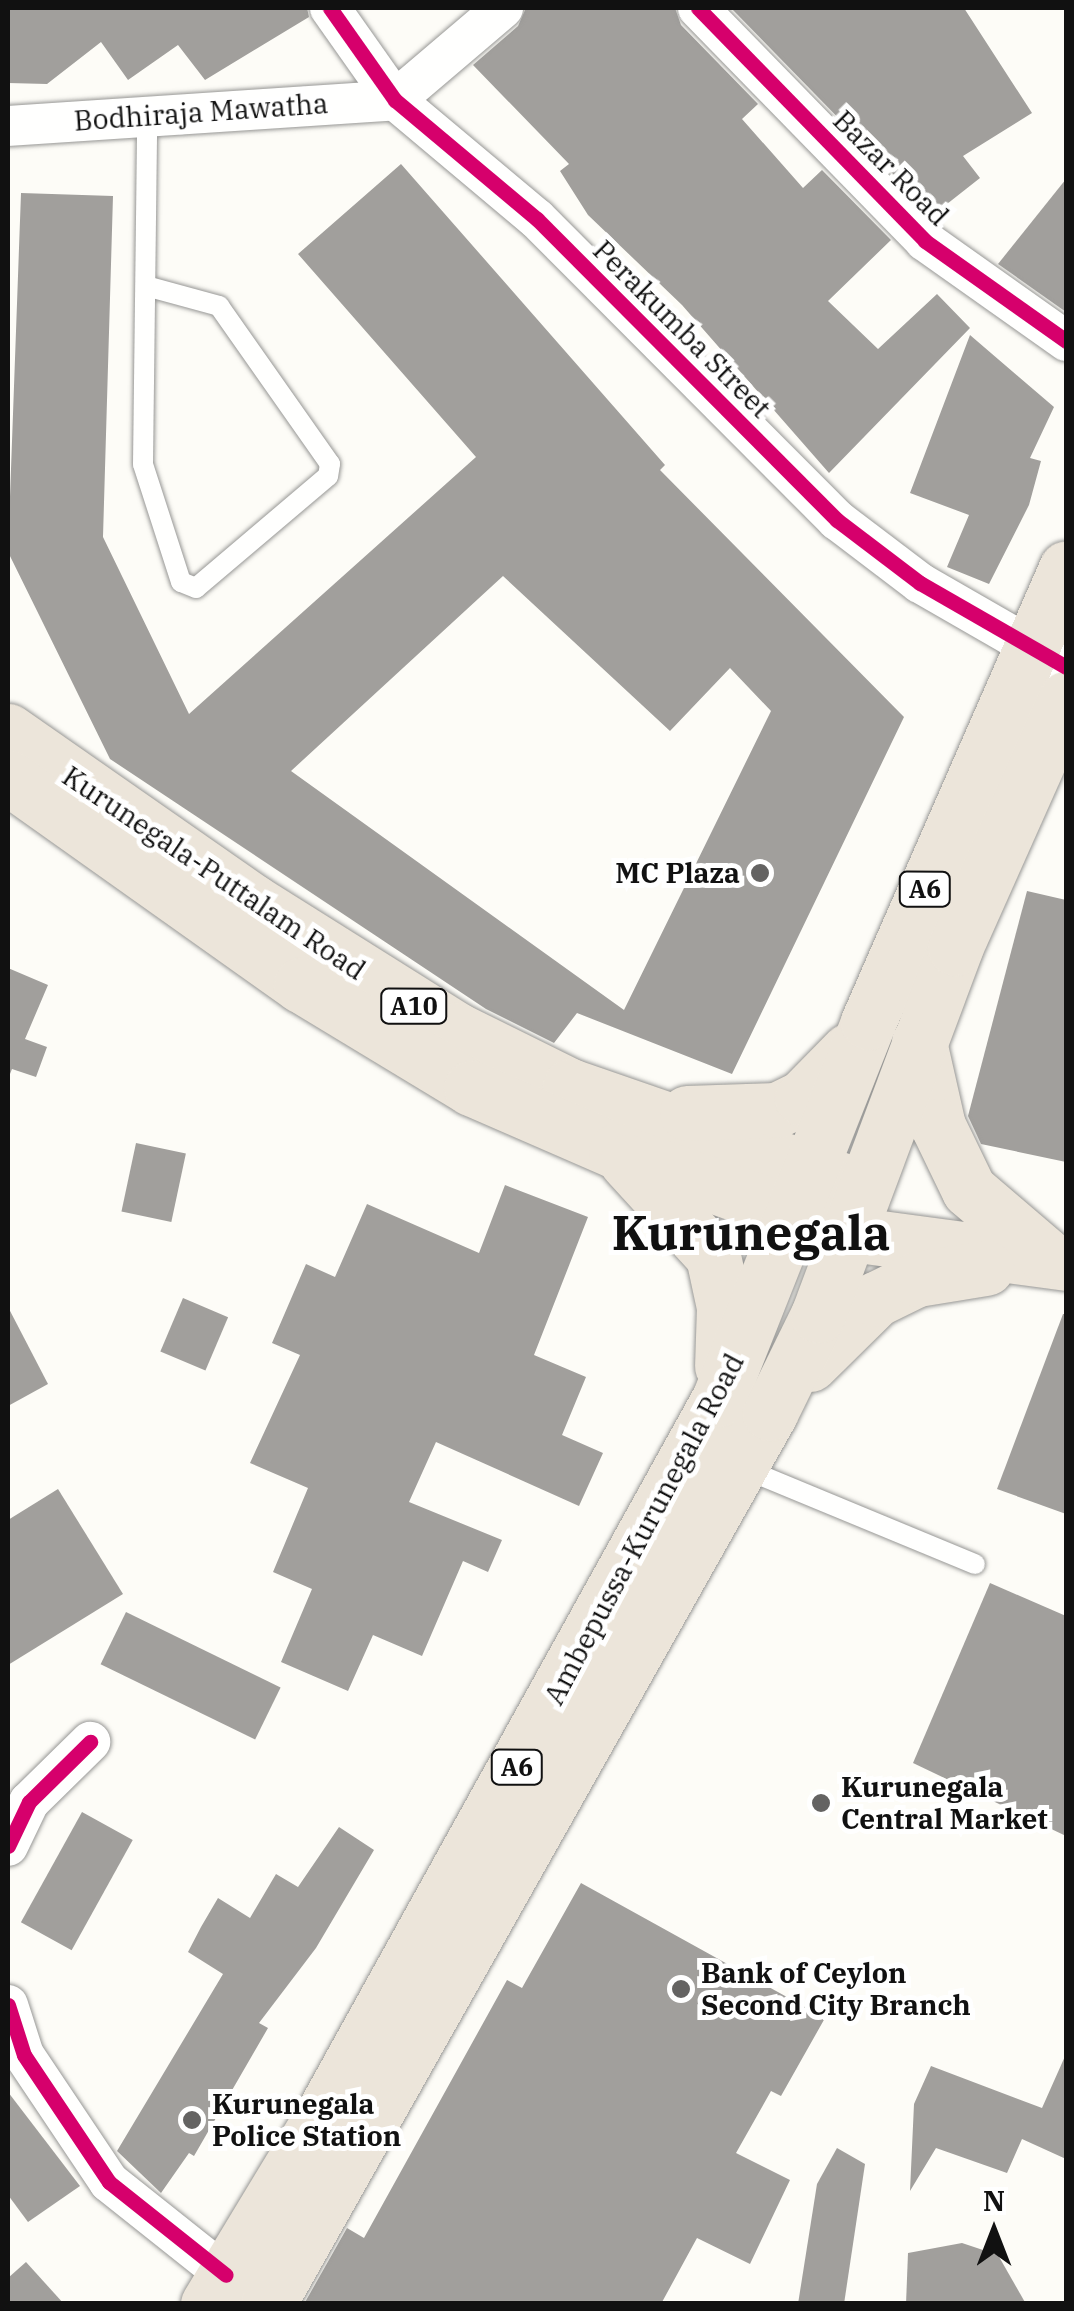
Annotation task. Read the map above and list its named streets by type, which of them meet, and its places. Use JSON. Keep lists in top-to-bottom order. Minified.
{"streets":{"highway":["Kurunegala-Puttalam Road","A6","A10","Ambepussa-Kurunegala Road"],"street":["Bodhiraja Mawatha","Bazar Road","Perakumba Street"]},"crossings":[["Bodhiraja Mawatha","Perakumba Street"],["Perakumba Street","A6"],["Kurunegala-Puttalam Road","A6"],["Kurunegala-Puttalam Road","A10"],["Kurunegala-Puttalam Road","Ambepussa-Kurunegala Road"],["A6","A10"],["A6","Ambepussa-Kurunegala Road"],["A10","Ambepussa-Kurunegala Road"]],"districts":["Kurunegala"],"places":["MC Plaza","Kurunegala Central Market","Bank of Ceylon Second City Branch","Kurunegala Police Station"],"north":"top"}
